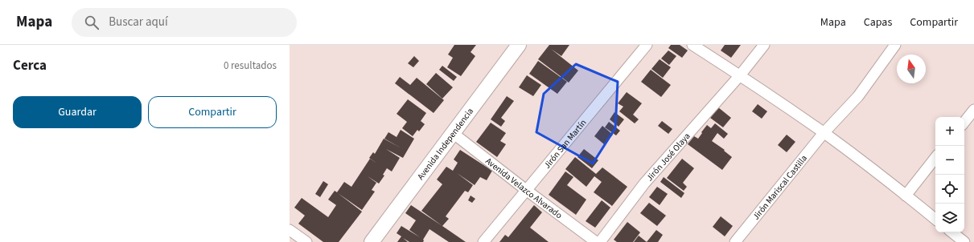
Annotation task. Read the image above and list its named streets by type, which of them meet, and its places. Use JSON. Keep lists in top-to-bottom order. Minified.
{"streets":{"main road":["Avenida Independencia"],"street":["Jirón San Martín","Jirón José Olaya","Avenida Velazco Alvarado","Jirón Mariscal Castilla"]},"crossings":[["Avenida Independencia","Avenida Velazco Alvarado"],["Jirón San Martín","Avenida Velazco Alvarado"]],"north":"top","page":{"header":"Mapa","search":"Buscar aquí","nav":["Mapa","Capas","Compartir"],"heading":["Cerca","0 resultados"],"buttons":["Guardar","Compartir"],"map_buttons":["+","−"]}}
